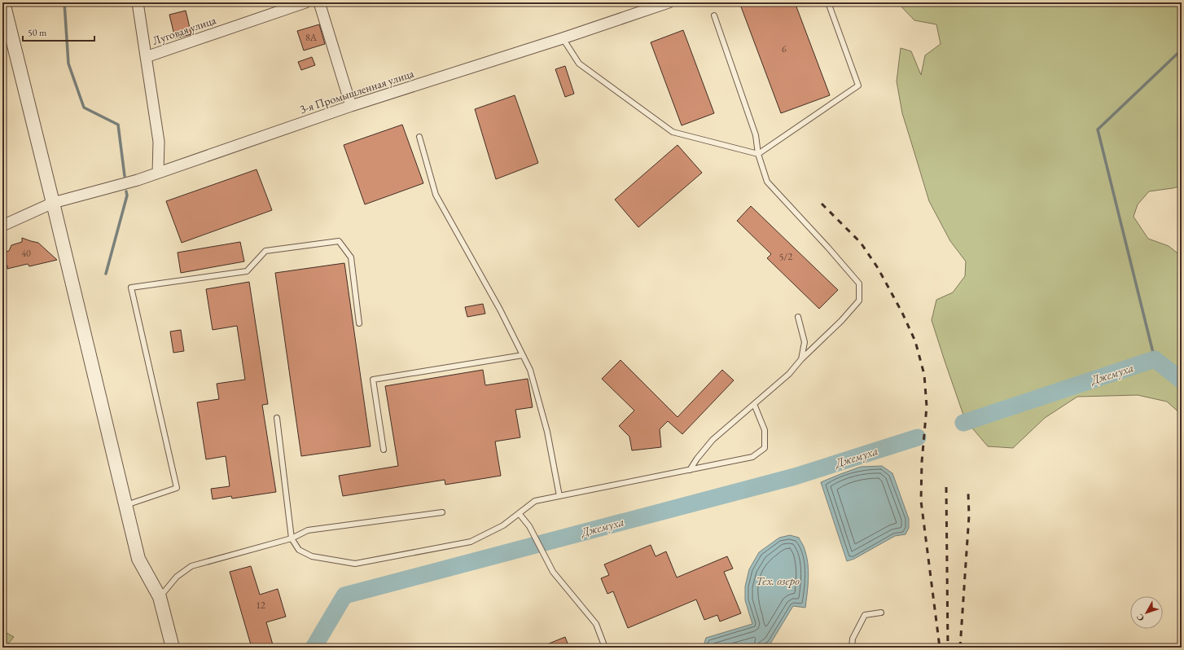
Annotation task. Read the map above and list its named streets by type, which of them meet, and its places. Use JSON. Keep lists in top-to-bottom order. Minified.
{"streets":{"street":["Луговая улица","3-я Промышленная улица"]},"water":["Джемуха","Тех. озеро"],"house_numbers":["8А","6","40","5/2","12"],"scale_bar":"50 m","north":"bottom left"}
